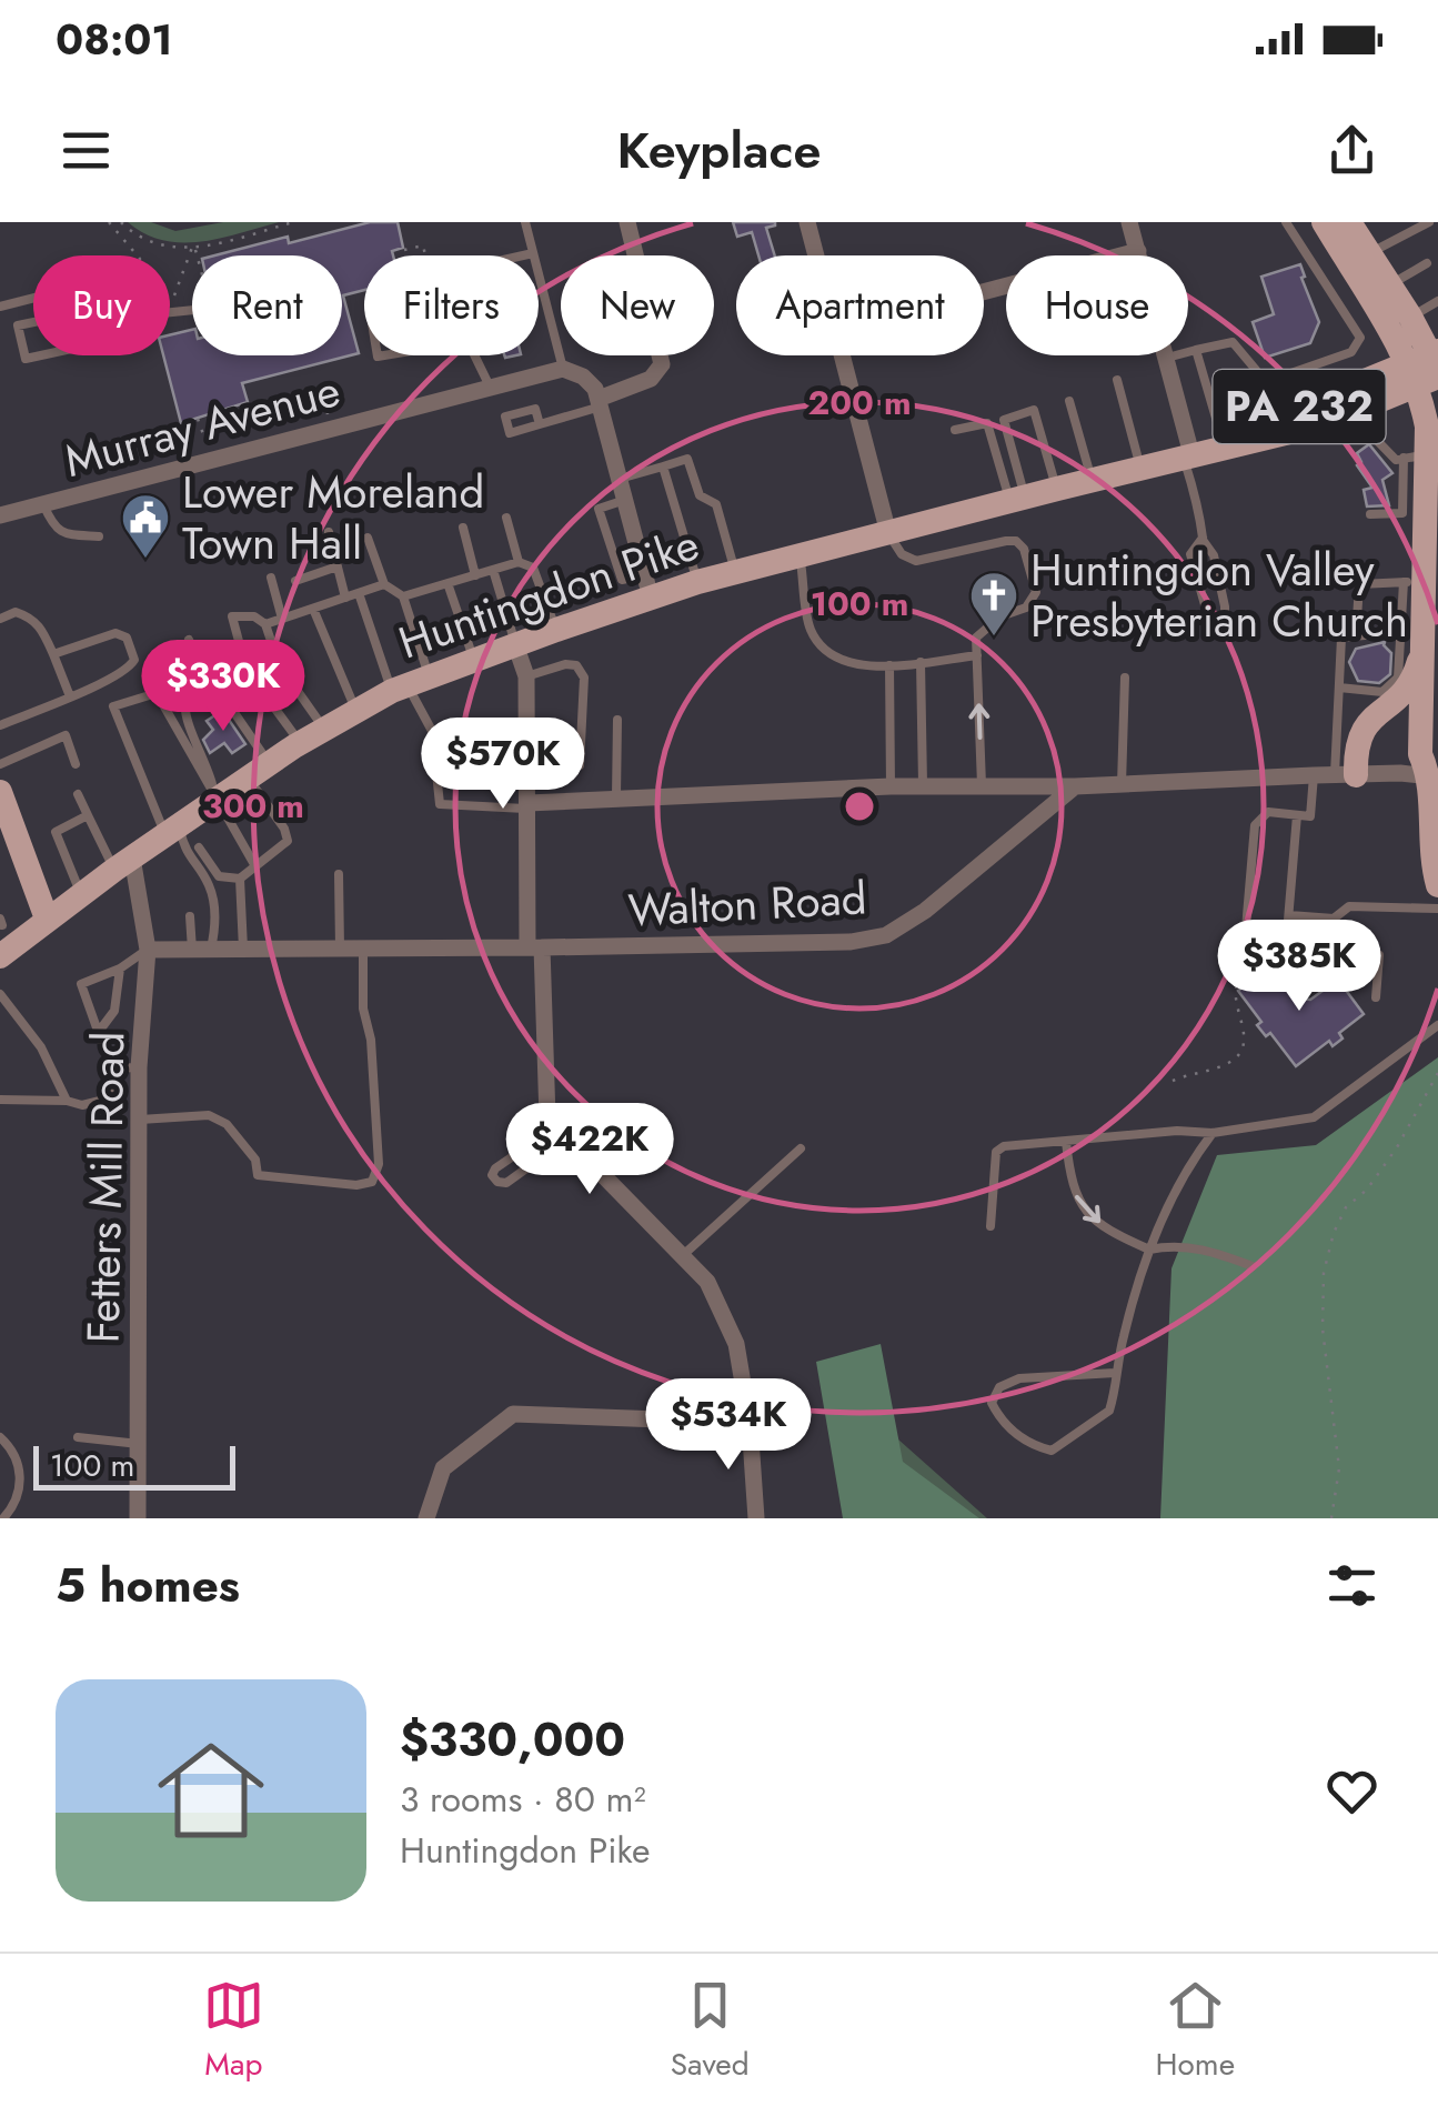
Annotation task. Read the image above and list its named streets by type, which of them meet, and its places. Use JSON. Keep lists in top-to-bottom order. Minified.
{"streets":{"main road":["PA 232","Huntingdon Pike"],"street":["Murray Avenue","Walton Road","Fetters Mill Road"]},"crossings":[["Huntingdon Pike","Fetters Mill Road"],["Walton Road","Fetters Mill Road"]],"places":{"public building":["Lower Moreland Town Hall"],"church":["Huntingdon Valley Presbyterian Church"]},"scale_bar":"100 m","page":{"status":"08:01","header":"Keyplace","chip":["Buy","Rent","Filters","New","Apartment","House"],"price":["$330K","$570K","$385K","$422K","$534K"],"scale":"100 m","heading":"5 homes","list":[{"name":"$330,000","note":"3 rooms · 80 m² · Huntingdon Pike"}],"tabs":["Map","Saved","Home"]},"rings":["200 m","100 m","300 m"]}
